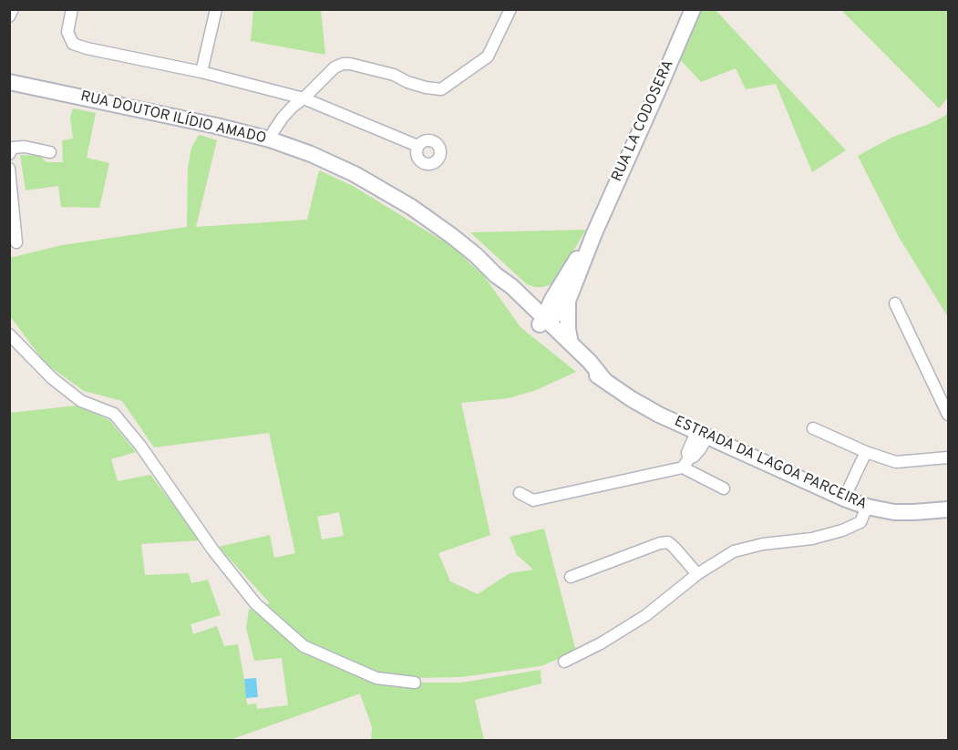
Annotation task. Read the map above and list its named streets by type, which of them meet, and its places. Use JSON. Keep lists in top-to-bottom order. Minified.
{"streets":{"street":["RUA DOUTOR ILÍDIO AMADO","RUA LA CODOSERA","ESTRADA DA LAGOA PARCEIRA"]},"crossings":[["RUA DOUTOR ILÍDIO AMADO","RUA LA CODOSERA"],["RUA DOUTOR ILÍDIO AMADO","ESTRADA DA LAGOA PARCEIRA"]]}
